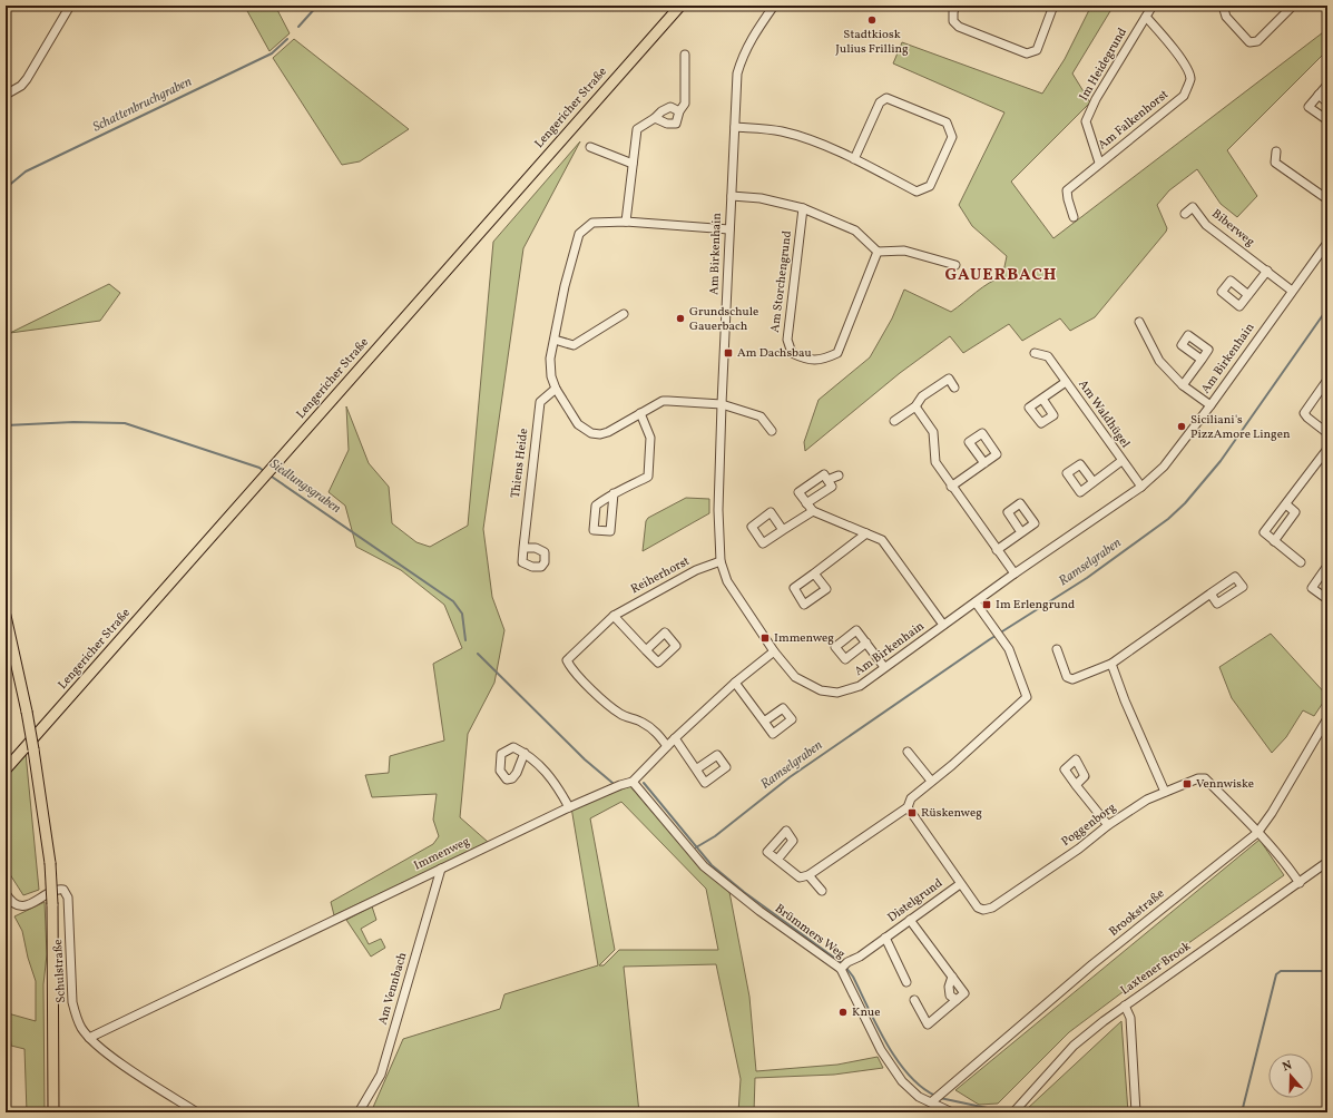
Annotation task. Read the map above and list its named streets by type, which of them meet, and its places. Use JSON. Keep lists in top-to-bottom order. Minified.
{"streets":{"main road":["Lengericher Straße"],"street":["Im Heidegrund","Am Falkenhorst","Biberweg","Am Birkenhain","Am Storchengrund","Am Waldhügel","Thiens Heide","Reiherhorst","Poggenborg","Immenweg","Distelgrund","Brookstraße","Brümmers Weg","Laxtener Brook","Schulstraße","Am Vennbach"]},"crossings":[["Im Heidegrund","Am Falkenhorst"],["Biberweg","Am Birkenhain"],["Am Birkenhain","Am Waldhügel"],["Am Birkenhain","Reiherhorst"],["Am Birkenhain","Immenweg"],["Reiherhorst","Immenweg"],["Poggenborg","Distelgrund"],["Poggenborg","Brookstraße"],["Poggenborg","Laxtener Brook"],["Immenweg","Brümmers Weg"],["Immenweg","Schulstraße"],["Immenweg","Am Vennbach"],["Distelgrund","Brümmers Weg"],["Brookstraße","Brümmers Weg"]],"districts":["GAUERBACH"],"water":["Schattenbruchgraben","Siedlungsgraben","Ramselgraben"],"places":{"other":["Stadtkiosk Julius Frilling","Grundschule Gauerbach","Siciliani's PizzAmore Lingen","Knue"],"transit":["Am Dachsbau","Im Erlengrund","Immenweg","Vennwiske","Rüskenweg"]},"north":"top"}
